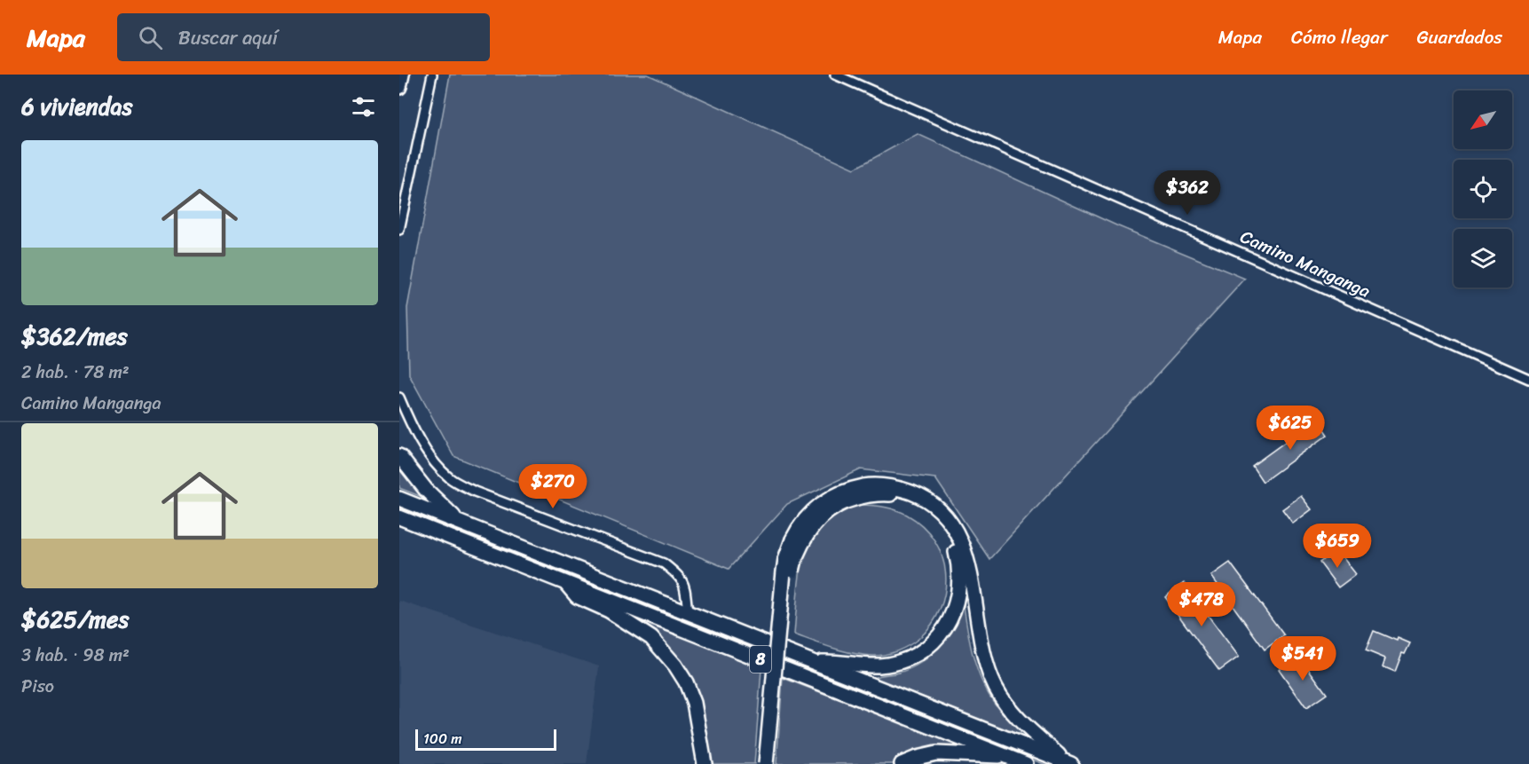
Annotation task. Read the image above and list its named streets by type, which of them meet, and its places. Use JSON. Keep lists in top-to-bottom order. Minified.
{"streets":{"highway":["8"],"street":["Camino Manganga"]},"scale_bar":"100 m","north":"bottom left","page":{"header":"Mapa","search":"Buscar aquí","nav":["Mapa","Cómo llegar","Guardados"],"heading":"6 viviendas","list":[{"name":"$362/mes","note":"2 hab. · 78 m² · Camino Manganga"},{"name":"$625/mes","note":"3 hab. · 98 m² · Piso"}],"price":["$362","$625","$270","$659","$478","$541"],"scale":"100 m"}}
